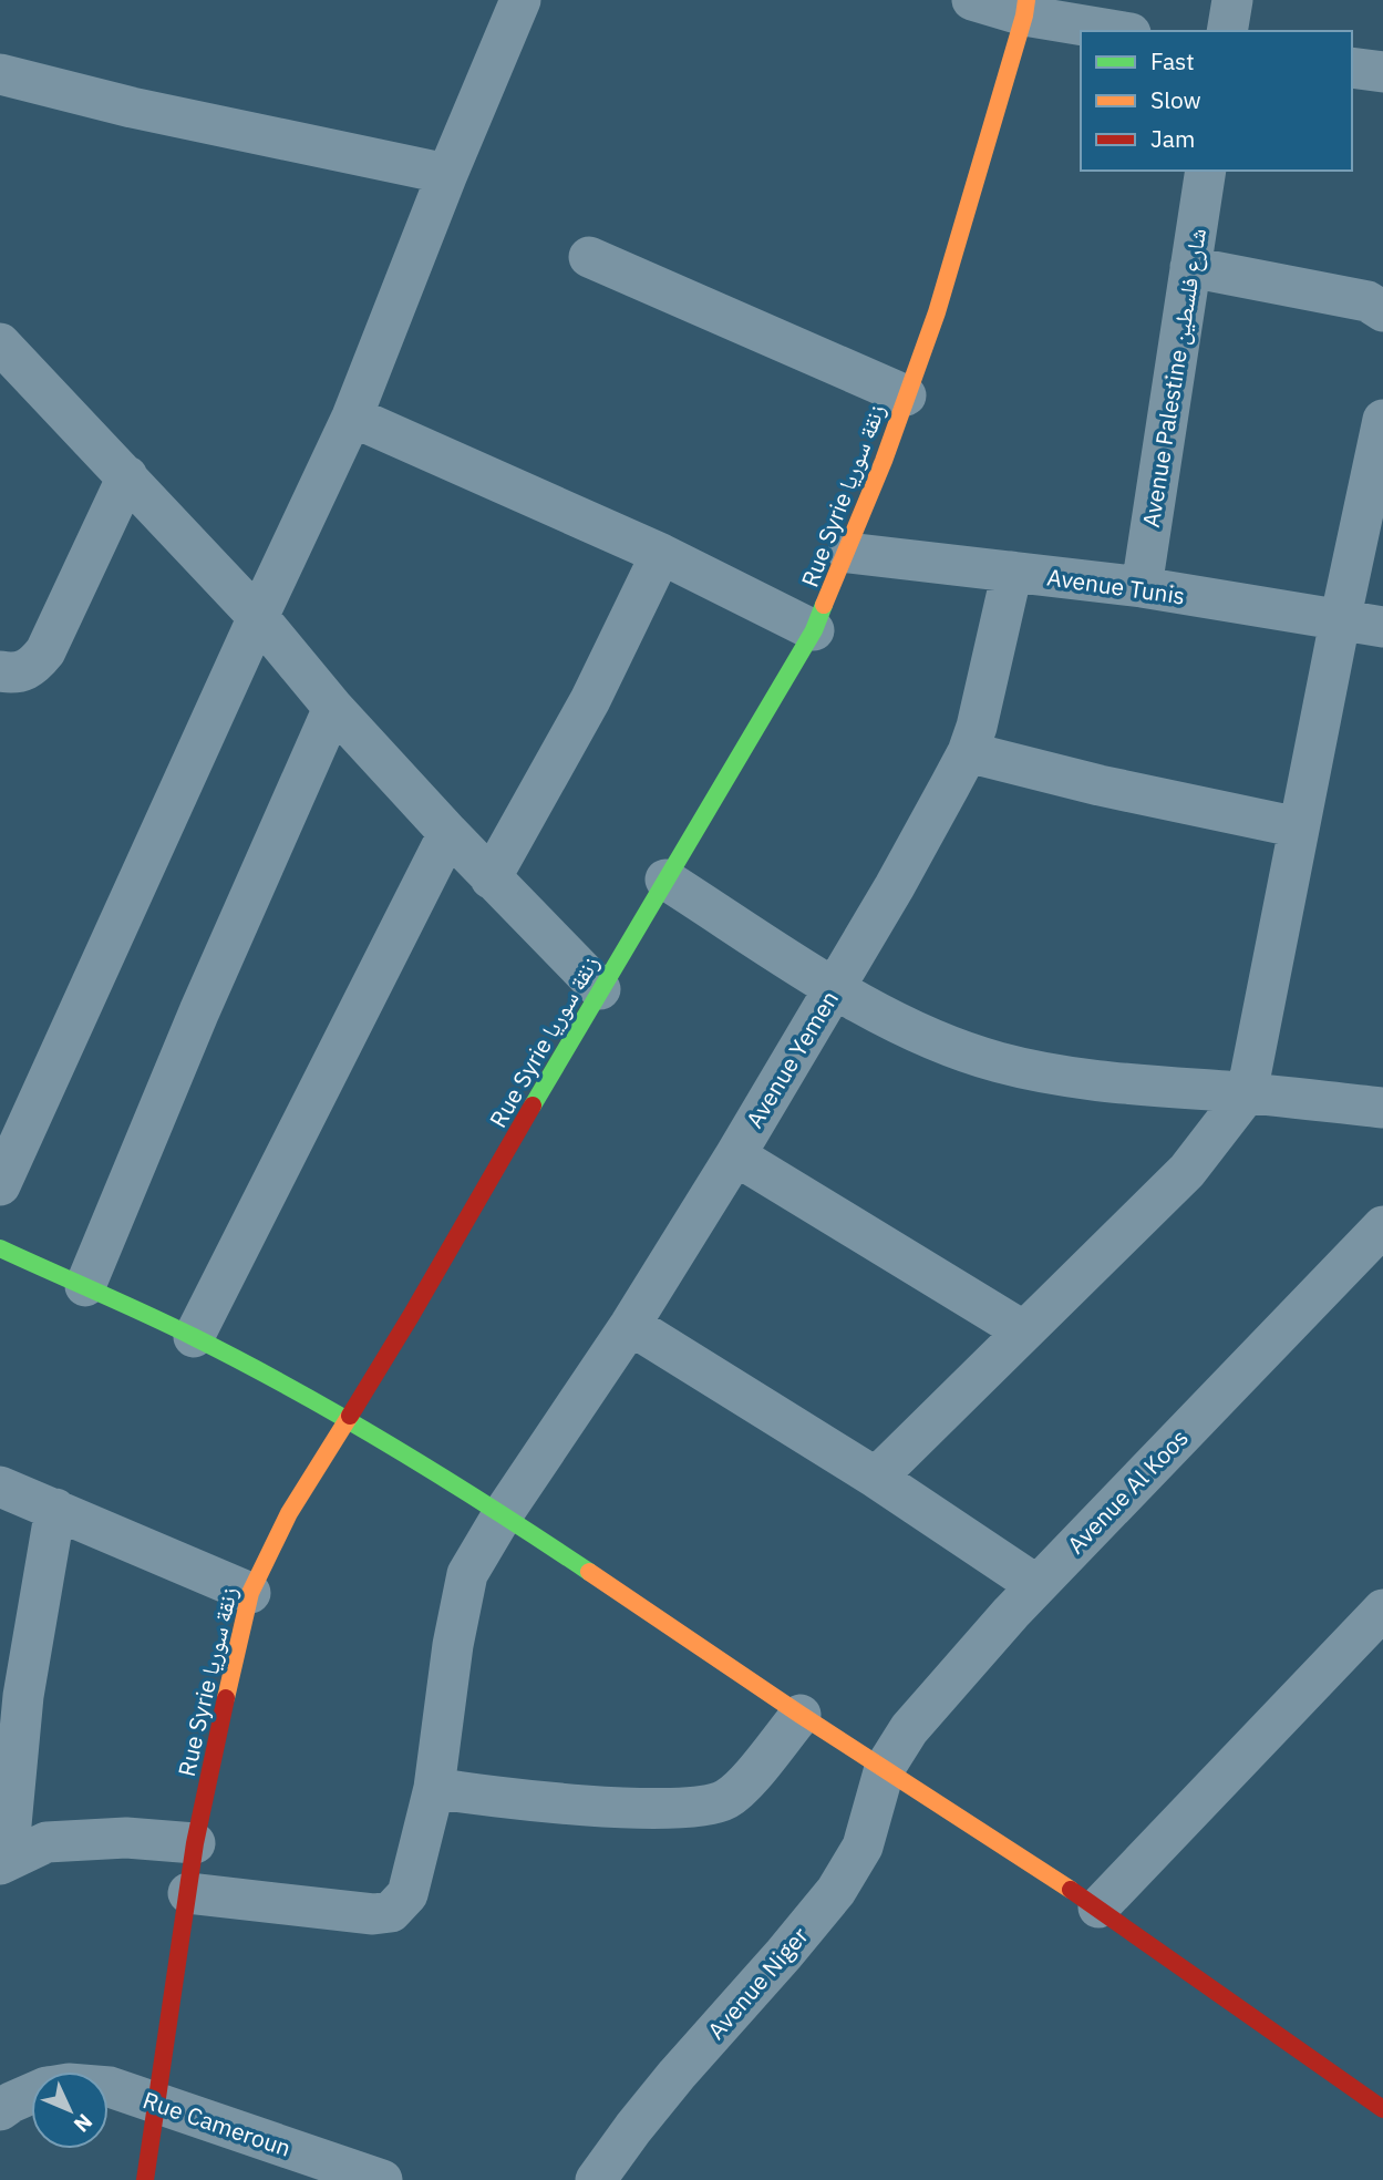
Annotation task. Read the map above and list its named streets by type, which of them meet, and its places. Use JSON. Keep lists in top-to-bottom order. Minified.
{"streets":{"street":["Avenue Palestine شارع فلسطين","Rue Syrie زنقة سوريا","Avenue Tunis","Avenue Yemen","Avenue Al Koos","Avenue Niger","Rue Cameroun"]},"crossings":[["Avenue Palestine شارع فلسطين","Avenue Tunis"],["Rue Syrie زنقة سوريا","Avenue Tunis"],["Rue Syrie زنقة سوريا","Avenue Yemen"],["Rue Syrie زنقة سوريا","Rue Cameroun"],["Avenue Tunis","Avenue Yemen"],["Avenue Al Koos","Avenue Niger"]],"legend":["Fast","Slow","Jam"],"north":"bottom right"}
